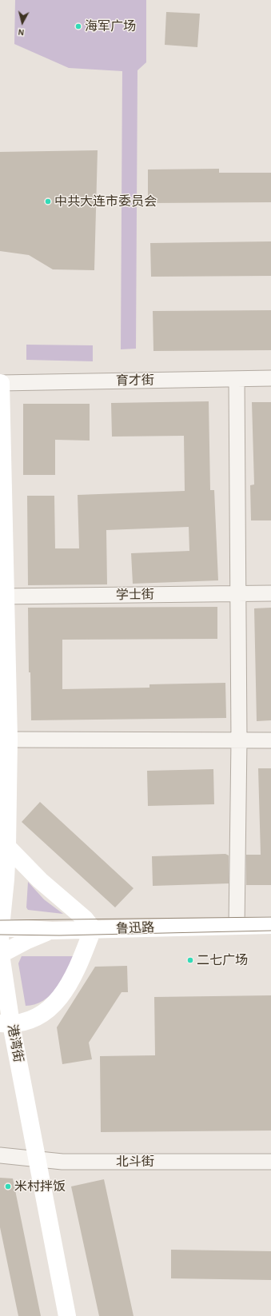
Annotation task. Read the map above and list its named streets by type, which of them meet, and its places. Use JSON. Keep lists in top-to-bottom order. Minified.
{"streets":{"main road":["鲁迅路","港湾街"],"street":["育才街","学士街","北斗街"]},"crossings":[["育才街","港湾街"],["学士街","港湾街"],["鲁迅路","港湾街"],["港湾街","北斗街"]],"places":["海军广场","中共大连市委员会","二七广场","米村拌饭"],"north":"bottom"}
